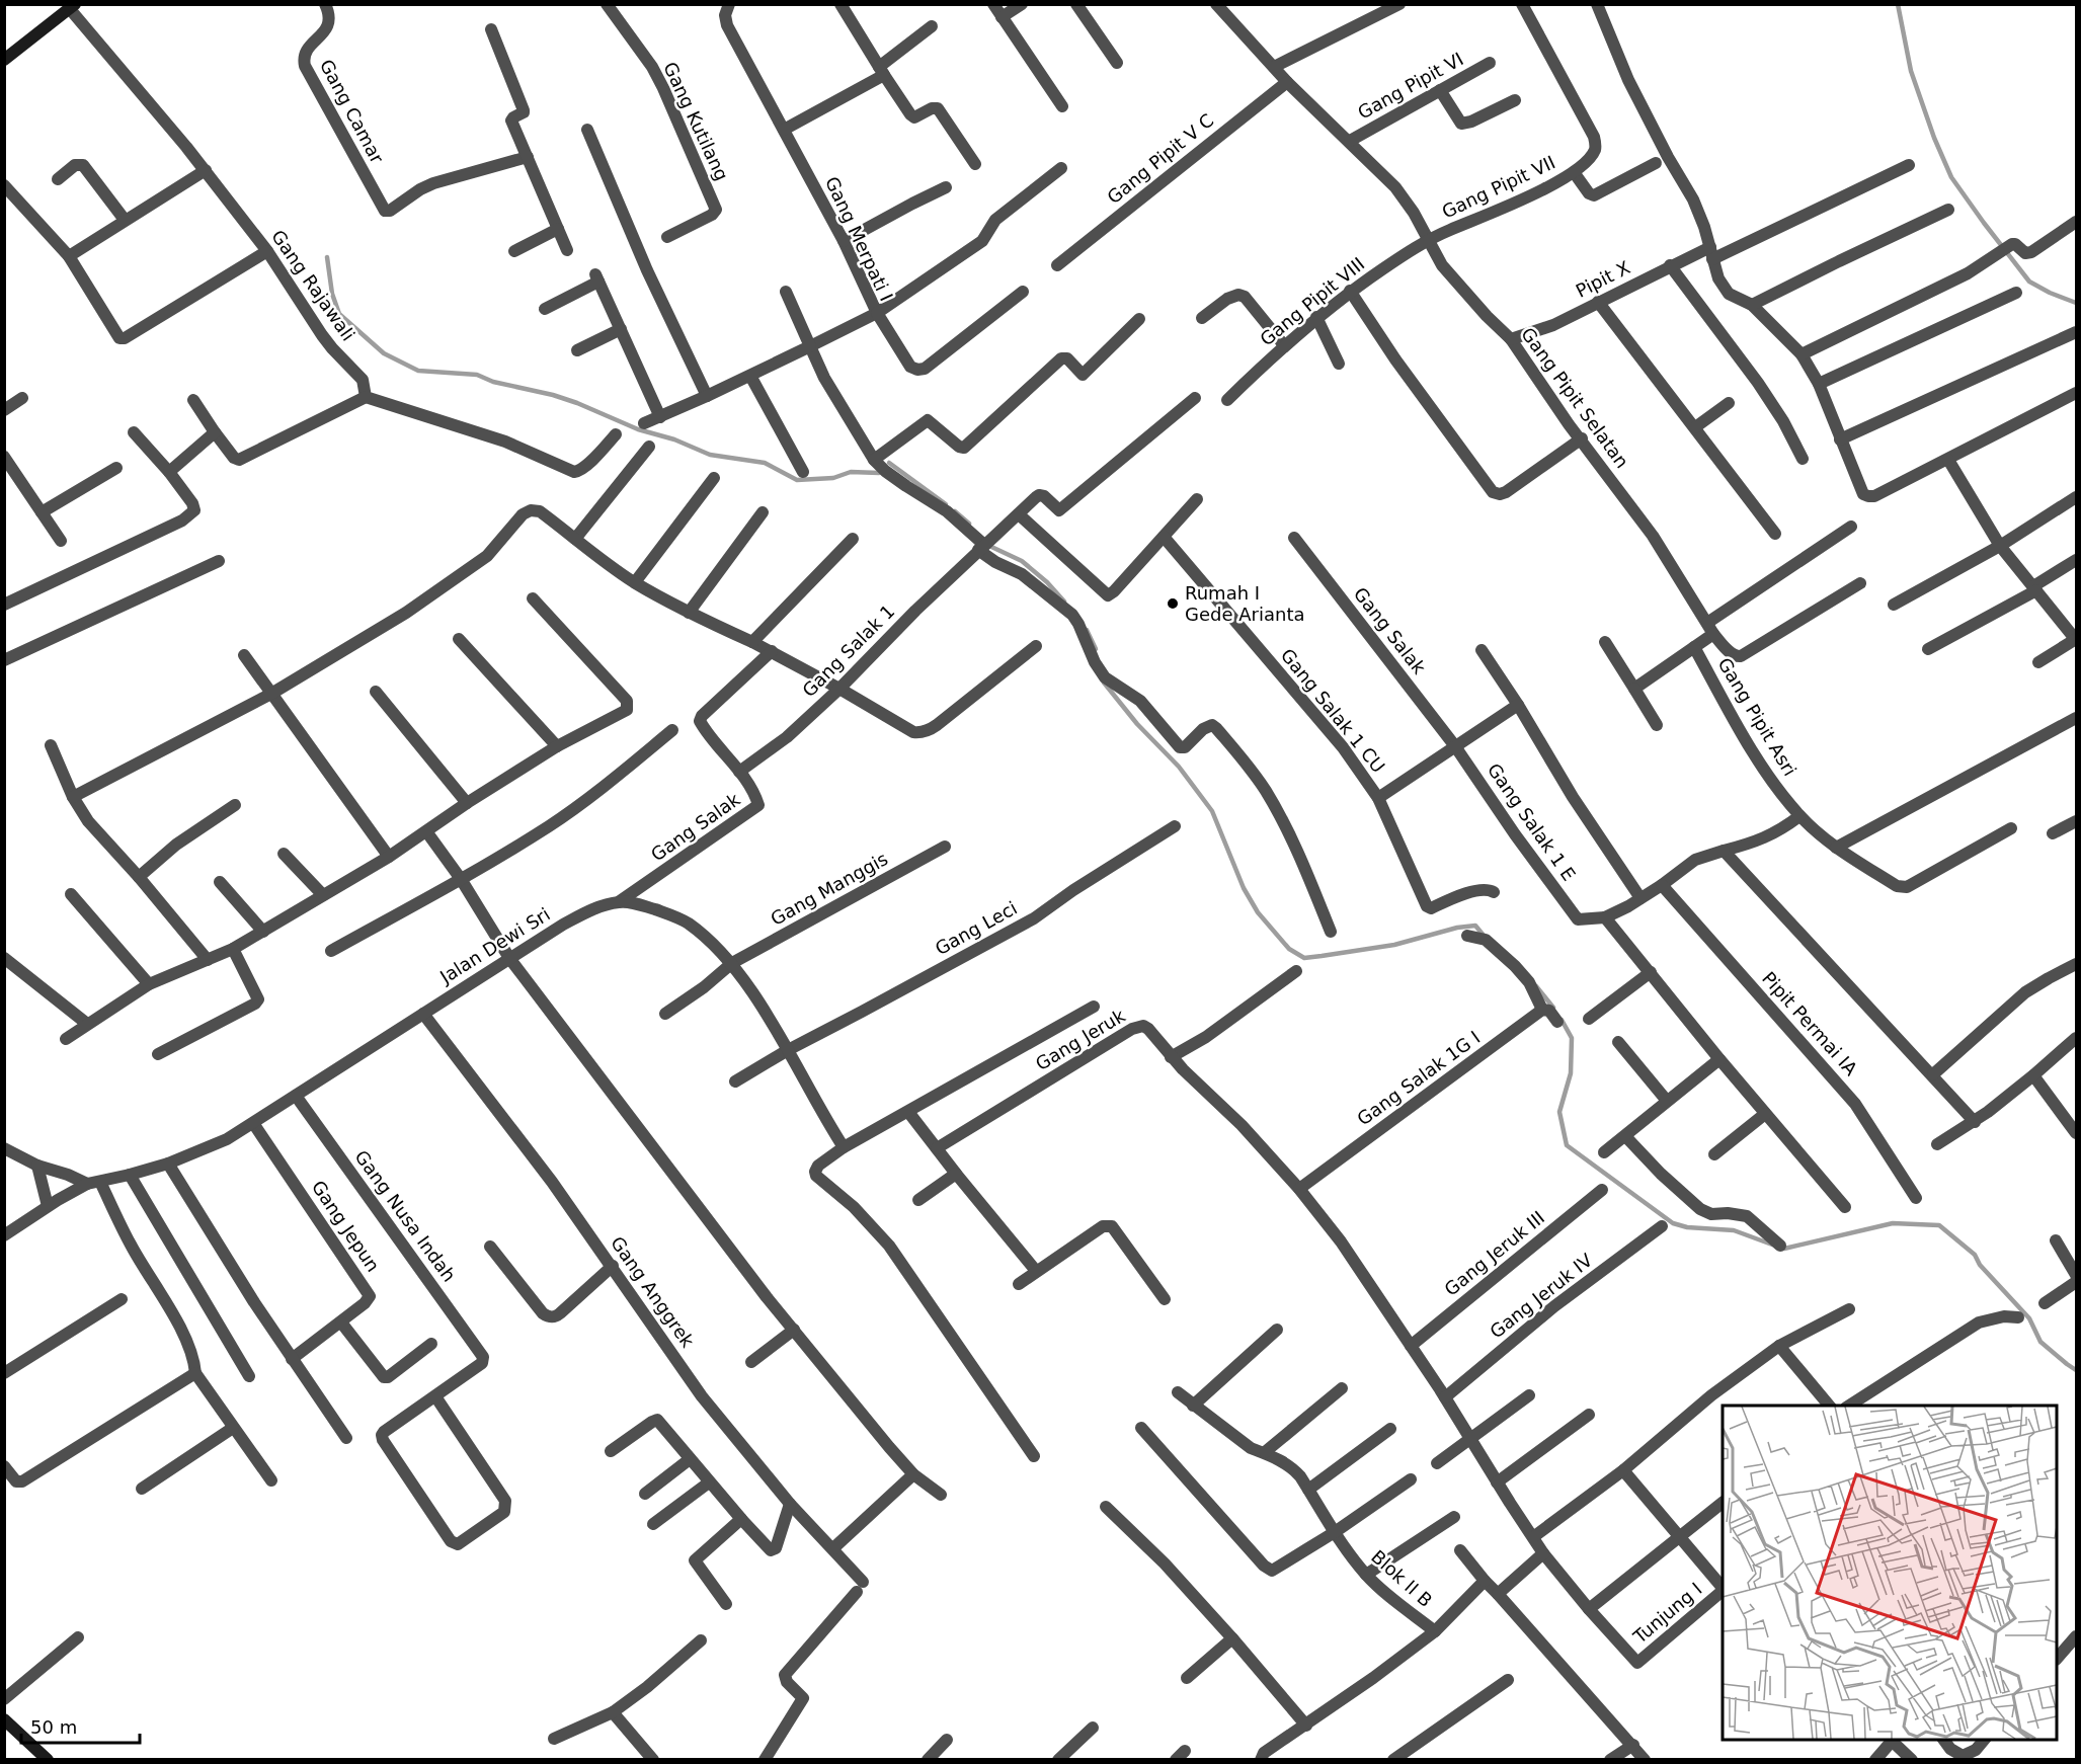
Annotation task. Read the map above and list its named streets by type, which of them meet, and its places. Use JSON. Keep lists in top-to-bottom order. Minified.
{"streets":{"street":["Gang Pipit VI","Gang Camar","Gang Kutilang","Gang Pipit V C","Gang Pipit VII","Gang Merpati I","Pipit X","Gang Rajawali","Gang Pipit VIII","Gang Pipit Selatan","Gang Salak","Gang Salak 1","Gang Salak 1 CU","Gang Pipit Asri","Gang Salak 1 E","Gang Manggis","Gang Leci","Jalan Dewi Sri","Pipit Permai IA","Gang Jeruk","Gang Salak 1G I","Gang Nusa Indah","Gang Jepun","Gang Jeruk III","Gang Anggrek","Gang Jeruk IV","Blok II B","Tunjung I"]},"crossings":[["Gang Pipit VI","Gang Pipit Selatan"],["Gang Pipit V C","Gang Pipit Selatan"],["Gang Pipit VII","Gang Pipit VIII"],["Gang Pipit VII","Gang Pipit Selatan"],["Pipit X","Gang Pipit Selatan"],["Gang Pipit VIII","Gang Pipit Selatan"],["Gang Salak","Gang Salak 1"],["Gang Salak","Gang Salak 1 CU"],["Gang Salak","Gang Salak 1 E"],["Gang Salak","Jalan Dewi Sri"],["Gang Salak 1 CU","Gang Salak 1 E"],["Jalan Dewi Sri","Gang Nusa Indah"],["Jalan Dewi Sri","Gang Jepun"],["Jalan Dewi Sri","Gang Anggrek"],["Gang Jeruk","Gang Salak 1G I"],["Gang Jeruk","Gang Jeruk III"],["Gang Jeruk","Gang Jeruk IV"],["Gang Jeruk","Tunjung I"]],"places":["Rumah I Gede Arianta"],"scale_bar":"50 m"}
